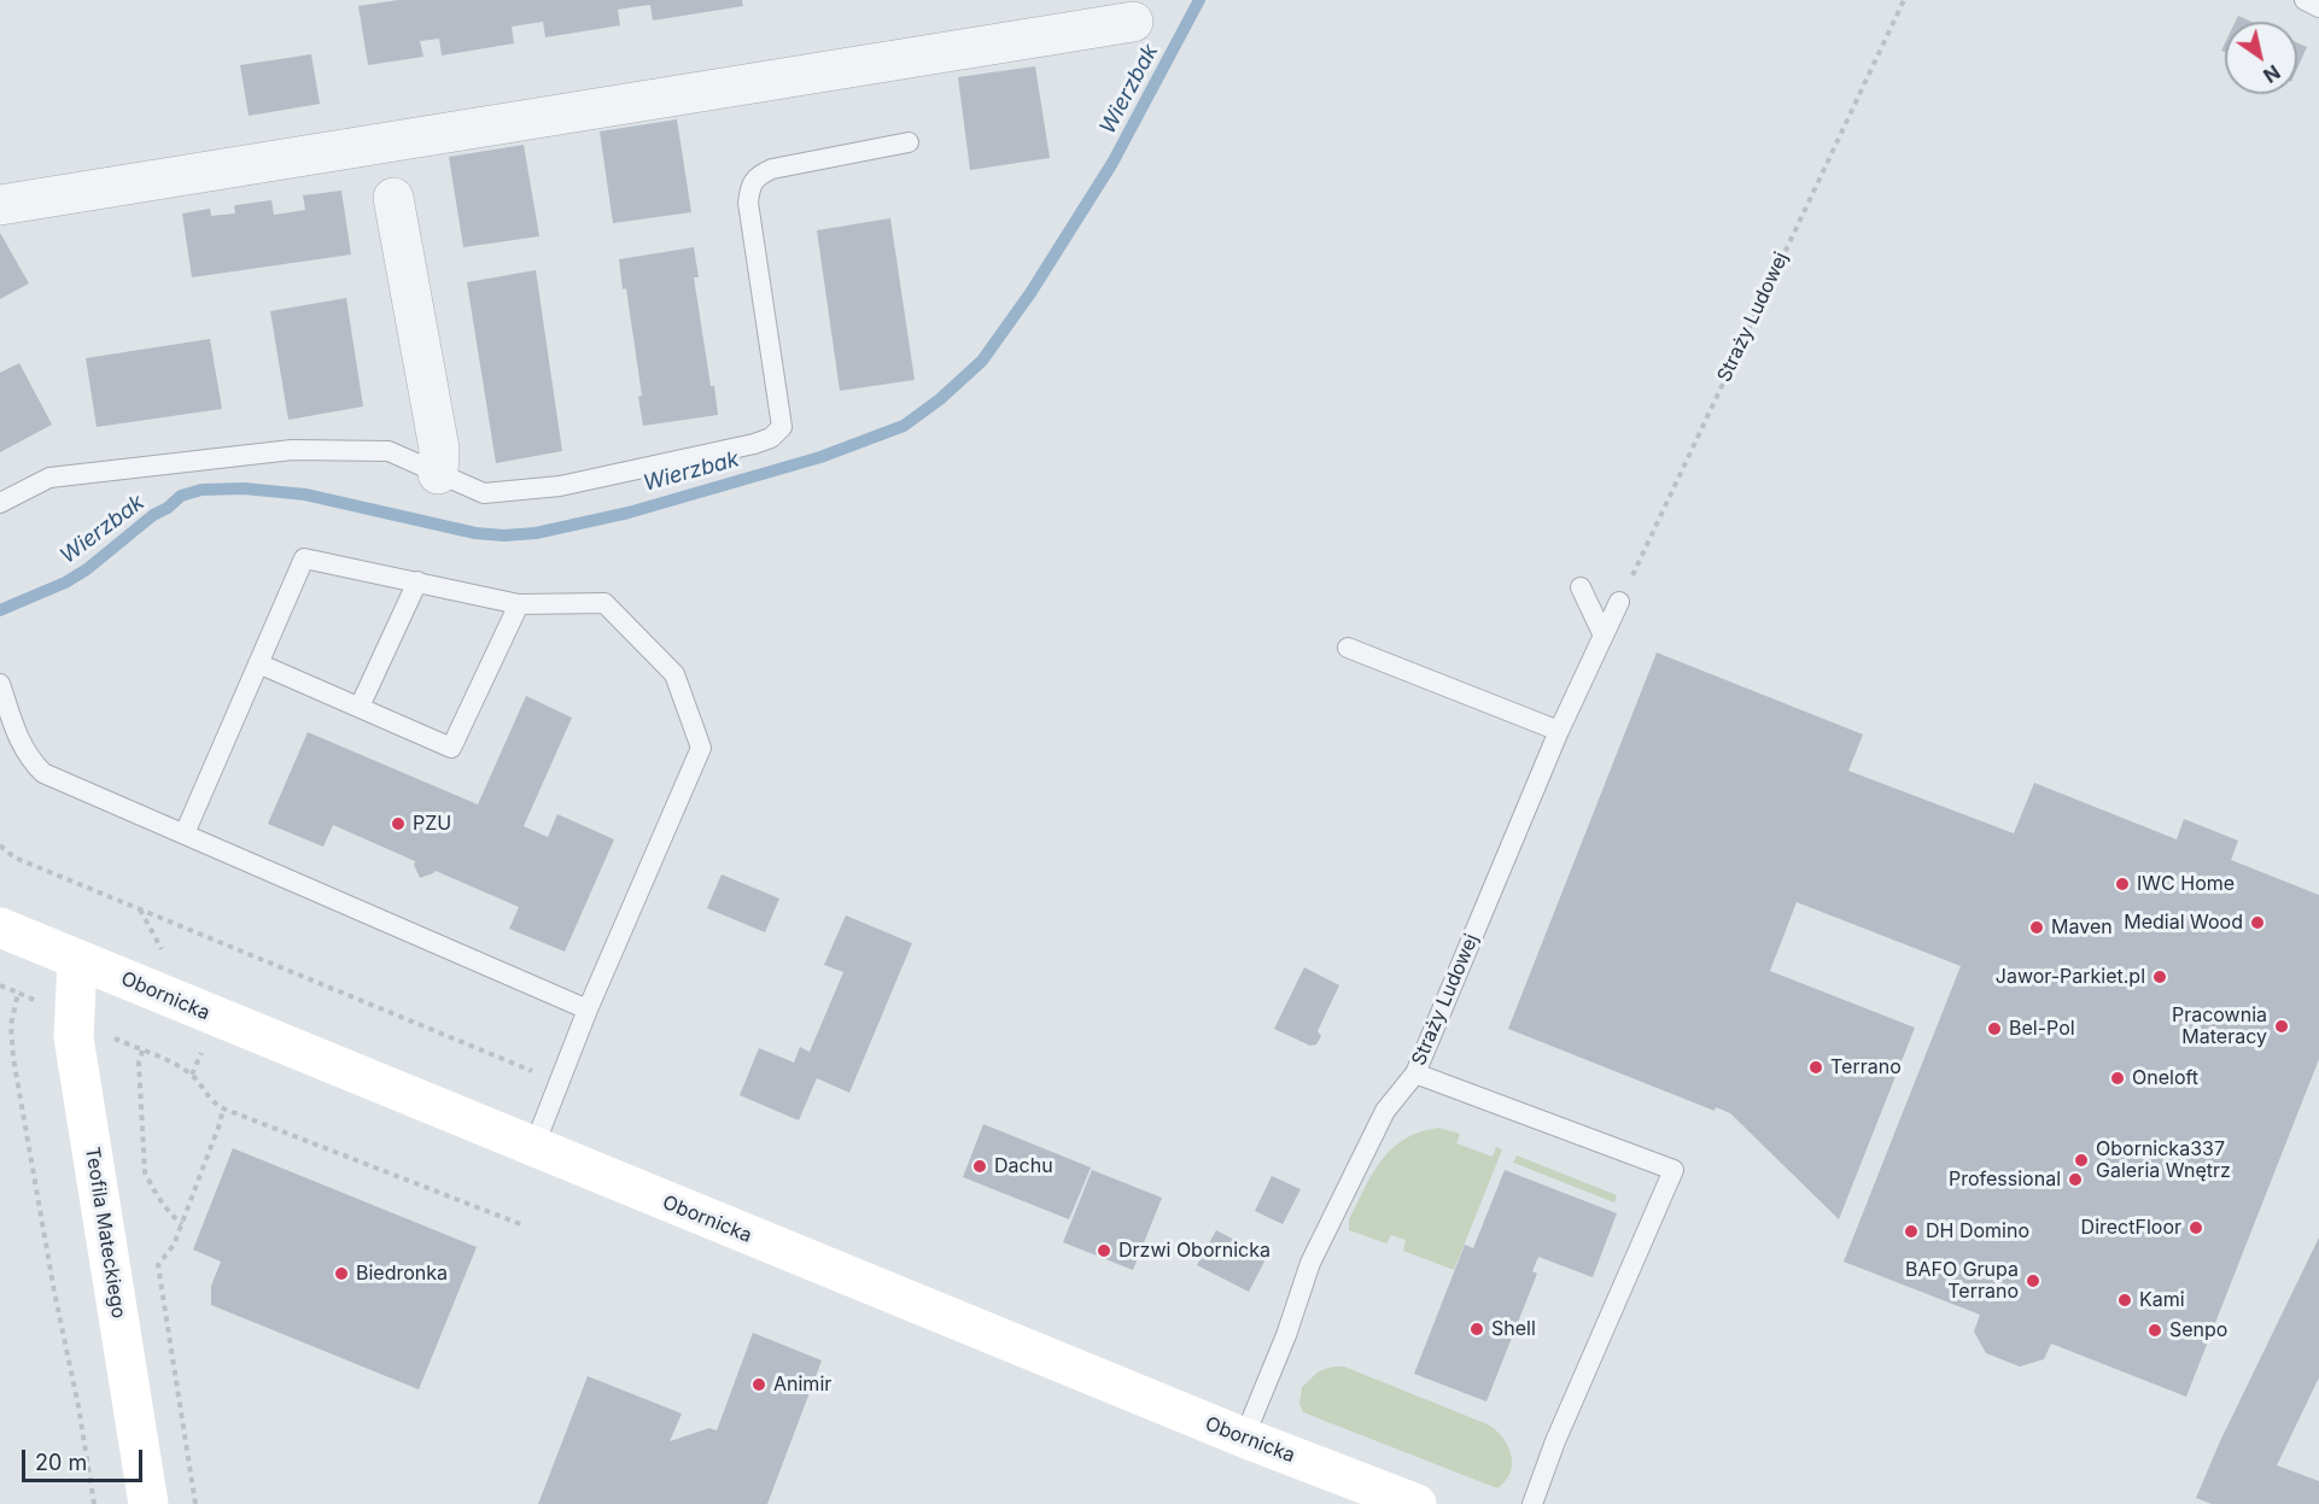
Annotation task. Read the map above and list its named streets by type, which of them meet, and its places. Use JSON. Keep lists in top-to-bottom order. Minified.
{"streets":{"main road":["Obornicka","Teofila Mateckiego"],"lane":["Straży Ludowej"]},"crossings":[["Straży Ludowej","Obornicka"],["Obornicka","Teofila Mateckiego"]],"water":["Wierzbak"],"places":["PZU","IWC Home","Medial Wood","Maven","Jawor-Parkiet.pl","Pracownia Materacy","Bel-Pol","Terrano","Oneloft","Obornicka337 Galeria Wnętrz","Dachu","Professional","DirectFloor","DH Domino","Drzwi Obornicka","Biedronka","BAFO Grupa Terrano","Kami","Shell","Senpo","Animir"],"scale_bar":"20 m","north":"bottom right"}
